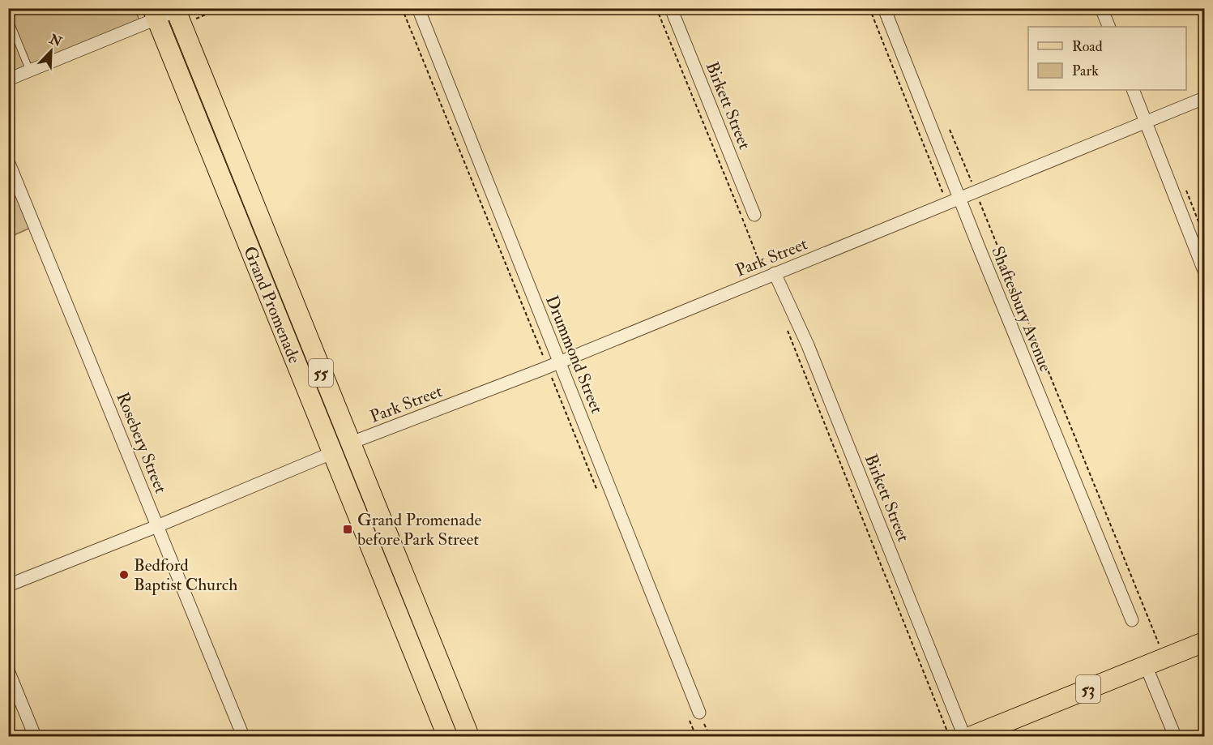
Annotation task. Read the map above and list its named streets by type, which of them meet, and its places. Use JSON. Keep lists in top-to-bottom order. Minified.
{"streets":{"main road":["Grand Promenade","55","53"],"street":["Birkett Street","Park Street","Shaftesbury Avenue","Drummond Street","Rosebery Street"]},"crossings":[["Birkett Street","Park Street"],["Park Street","Grand Promenade"],["Park Street","Shaftesbury Avenue"],["Park Street","Drummond Street"]],"places":{"transit":["Grand Promenade before Park Street"],"other":["Bedford Baptist Church"]},"legend":["Road","Park"],"north":"top right"}
